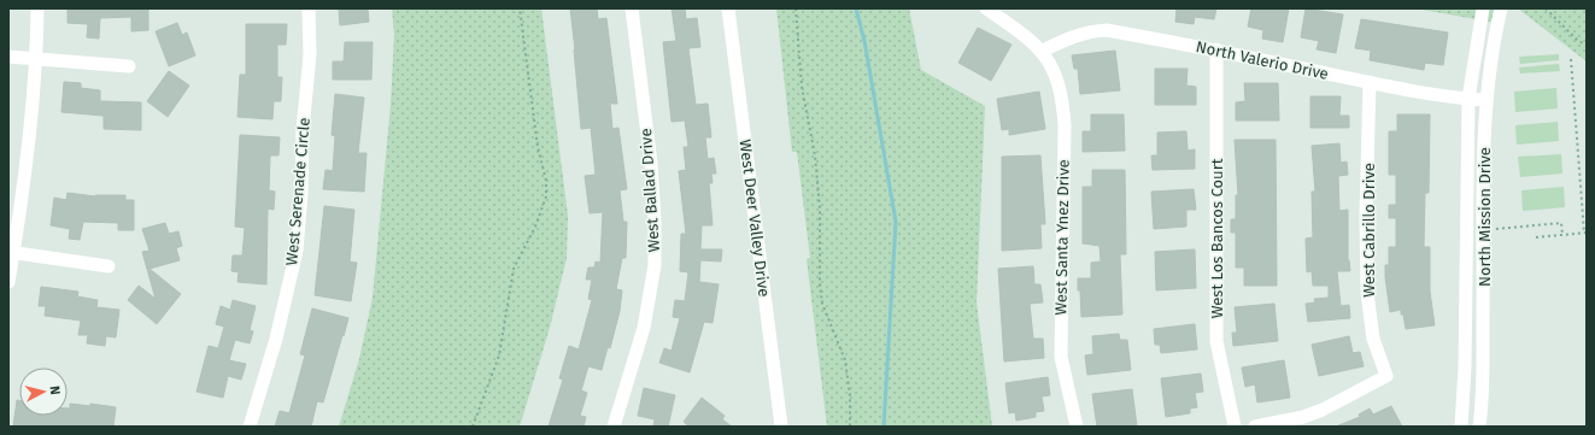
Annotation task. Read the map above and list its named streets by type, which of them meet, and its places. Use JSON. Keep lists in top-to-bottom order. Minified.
{"streets":{"street":["North Valerio Drive","West Ballad Drive","West Serenade Circle","North Mission Drive","West Deer Valley Drive","West Cabrillo Drive","West Santa Ynez Drive","West Los Bancos Court"]},"crossings":[["North Valerio Drive","North Mission Drive"],["North Valerio Drive","West Cabrillo Drive"],["North Valerio Drive","West Santa Ynez Drive"],["North Valerio Drive","West Los Bancos Court"]],"north":"right"}
